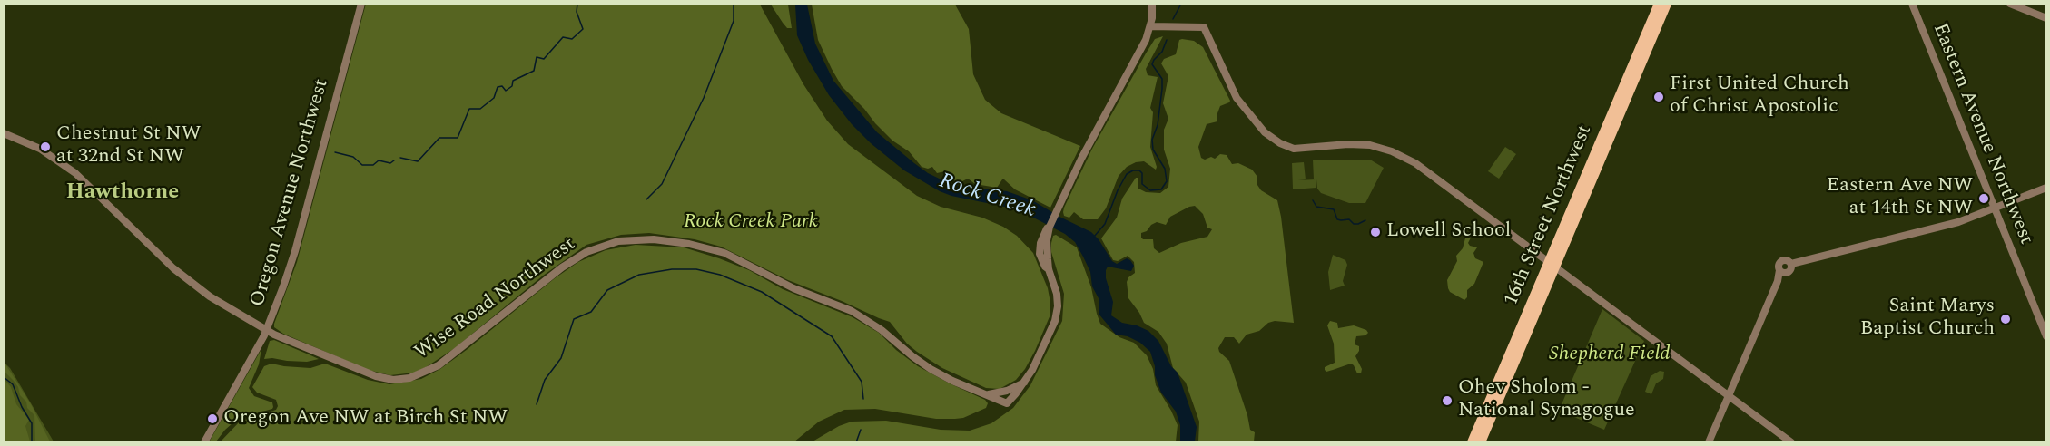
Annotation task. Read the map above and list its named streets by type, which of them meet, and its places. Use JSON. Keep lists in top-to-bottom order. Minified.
{"streets":{"main road":["16th Street Northwest"],"street":["Eastern Avenue Northwest","Oregon Avenue Northwest","Wise Road Northwest"]},"crossings":[["Oregon Avenue Northwest","Wise Road Northwest"]],"districts":["Hawthorne"],"water":["Rock Creek"],"parks":["Rock Creek Park","Shepherd Field"],"places":["First United Church of Christ Apostolic","Chestnut St NW at 32nd St NW","Eastern Ave NW at 14th St NW","Lowell School","Saint Marys Baptist Church","Ohev Sholom - National Synagogue","Oregon Ave NW at Birch St NW"]}
